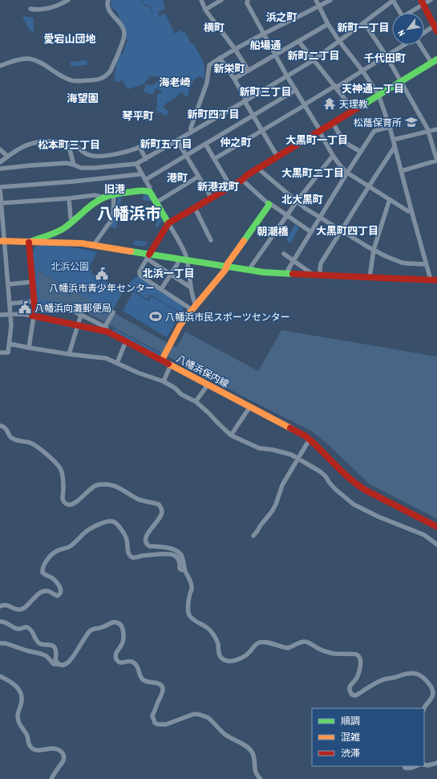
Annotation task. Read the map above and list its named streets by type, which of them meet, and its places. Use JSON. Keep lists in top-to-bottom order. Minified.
{"streets":{"street":["八幡浜保内線"]},"districts":["浜之町","横町","新町一丁目","愛宕山団地","船場通","新町二丁目","千代田町","新栄町","海老崎","天神通一丁目","新町三丁目","海望園","新町四丁目","琴平町","大黒町一丁目","仲之町","新町五丁目","松本町三丁目","大黒町二丁目","港町","新港戎町","旧港","北大黒町","八幡浜市","大黒町四丁目","朝潮橋","北浜一丁目"],"parks":["北浜公園"],"places":{"temple":["天理教"],"school or university":["松蔭保育所"],"public building":["八幡浜市青少年センター","八幡浜向灘郵便局"],"sports":["八幡浜市民スポーツセンター"]},"legend":["順調","混雑","渋滞"],"north":"bottom left"}
